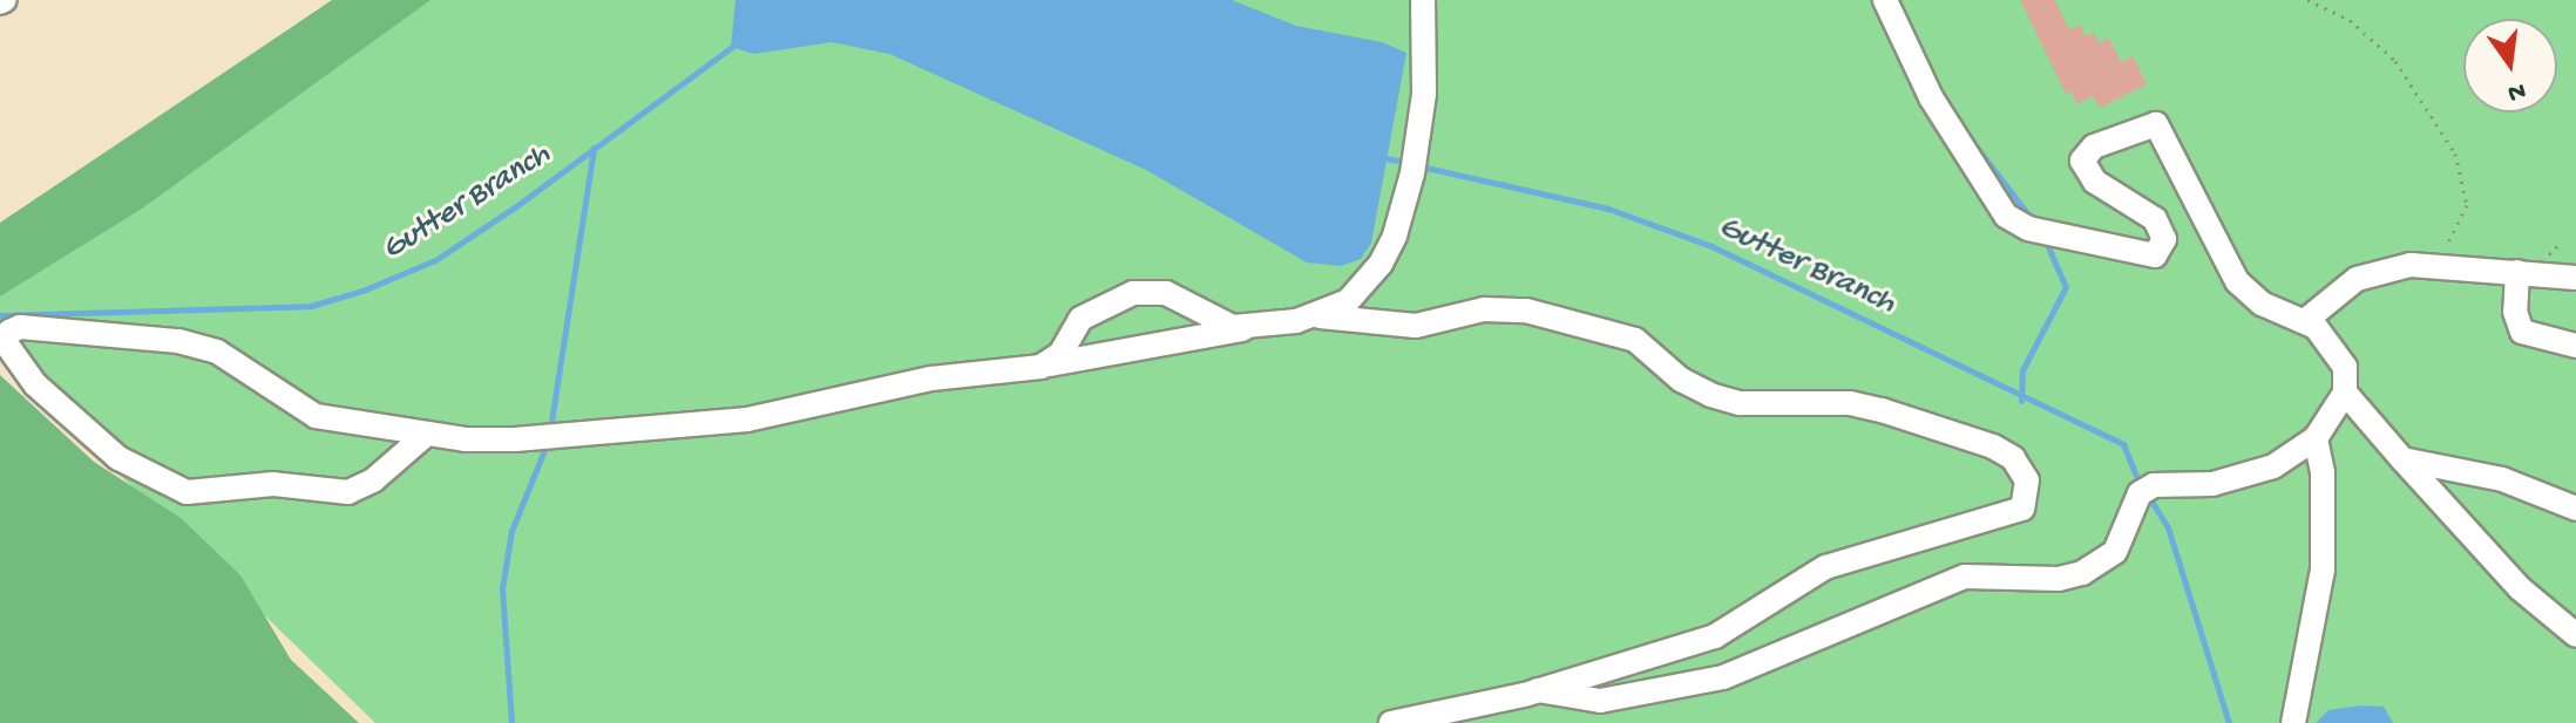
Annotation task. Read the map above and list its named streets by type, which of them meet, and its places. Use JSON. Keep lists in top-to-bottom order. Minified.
{"water":["Gutter Branch"],"north":"bottom"}
